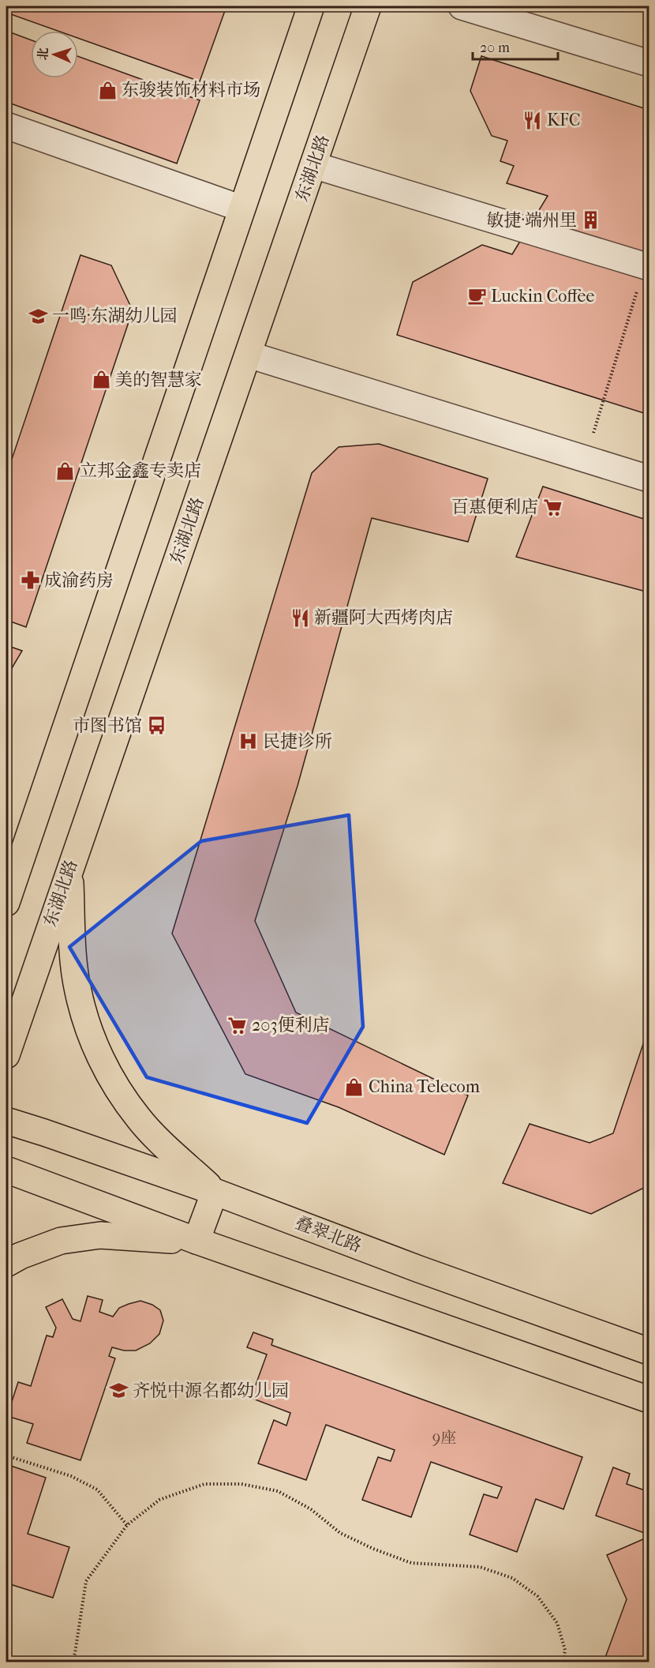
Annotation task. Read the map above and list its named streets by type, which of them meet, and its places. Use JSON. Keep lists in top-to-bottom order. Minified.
{"streets":{"main road":["东湖北路","叠翠北路"]},"places":{"shop":["东骏装饰材料市场","美的智慧家","立邦金鑫专卖店","China Telecom"],"restaurant":["KFC","新疆阿大西烤肉店"],"building":["敏捷·端州里"],"cafe":["Luckin Coffee"],"school or university":["一鸣·东湖幼儿园","齐悦中源名都幼儿园"],"supermarket":["百惠便利店","203便利店"],"pharmacy":["成渝药房"],"bus stop":["市图书馆"],"hospital":["民捷诊所"]},"house_numbers":["9座"],"scale_bar":"20 m","north":"left"}
